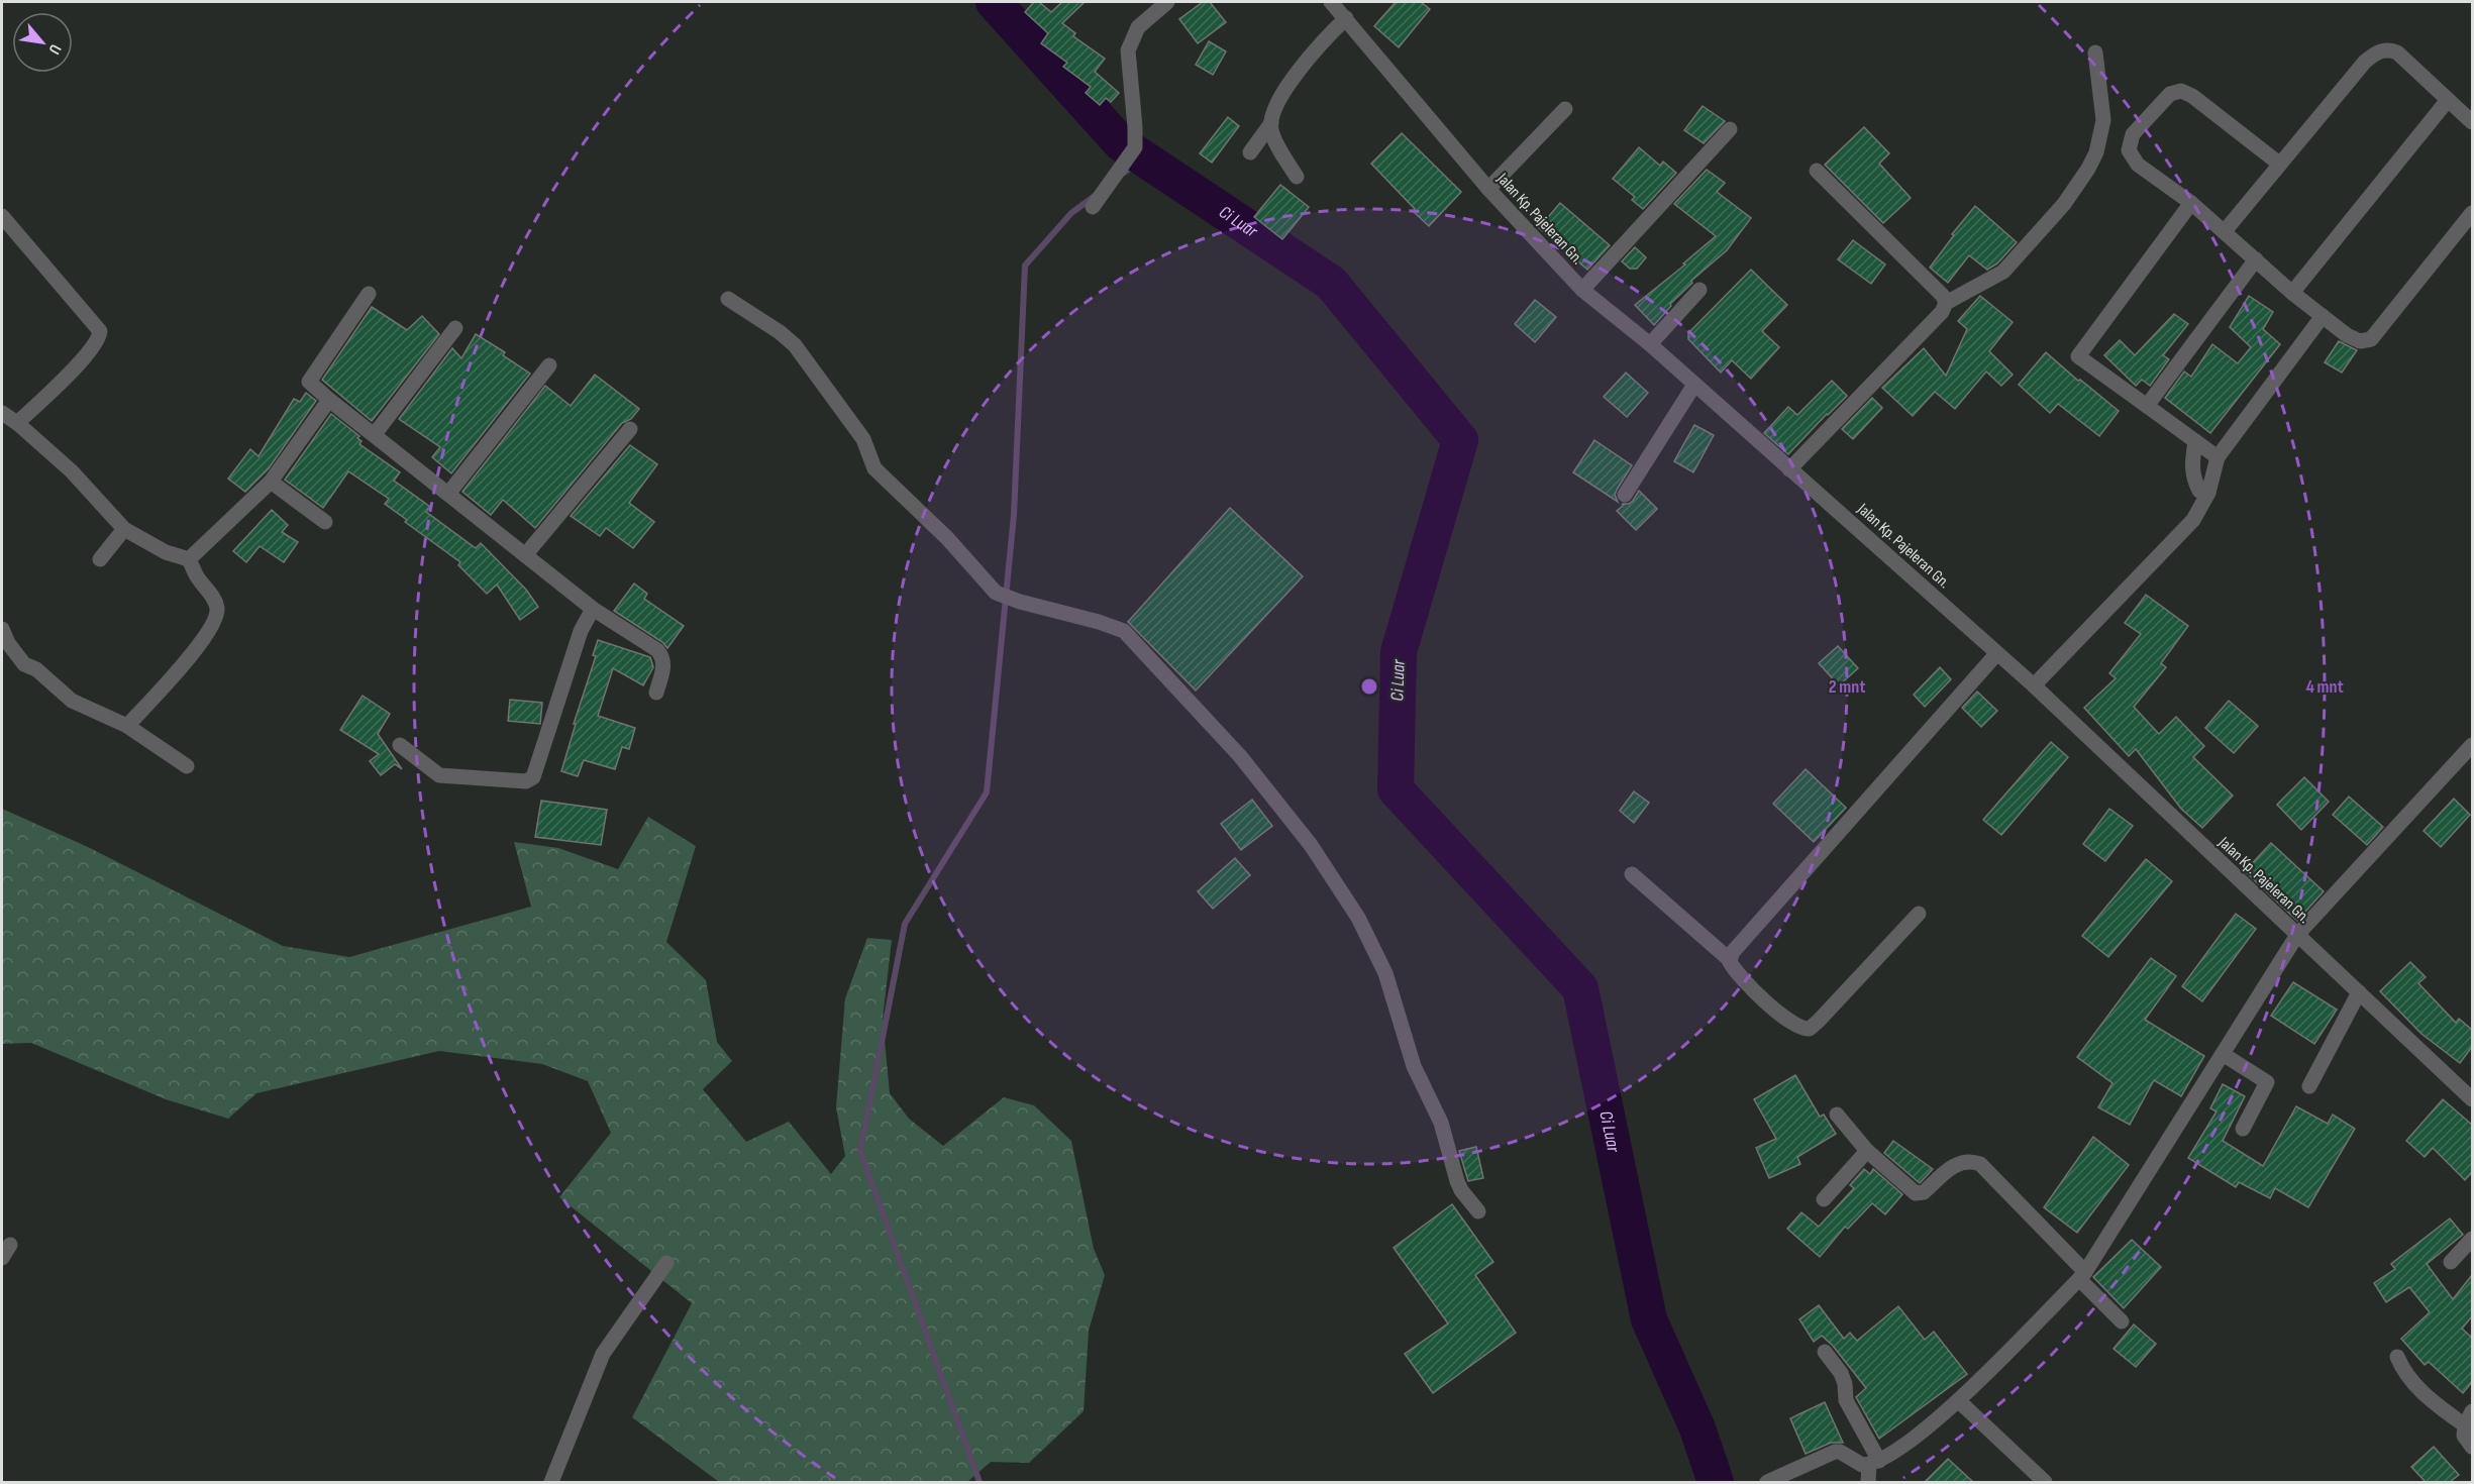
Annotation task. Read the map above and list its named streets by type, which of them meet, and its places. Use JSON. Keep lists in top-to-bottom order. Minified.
{"streets":{"street":["Jalan Kp. Pajeleran Gn."]},"water":["Ci Luar"],"north":"bottom right","rings":["2 mnt","4 mnt"]}
